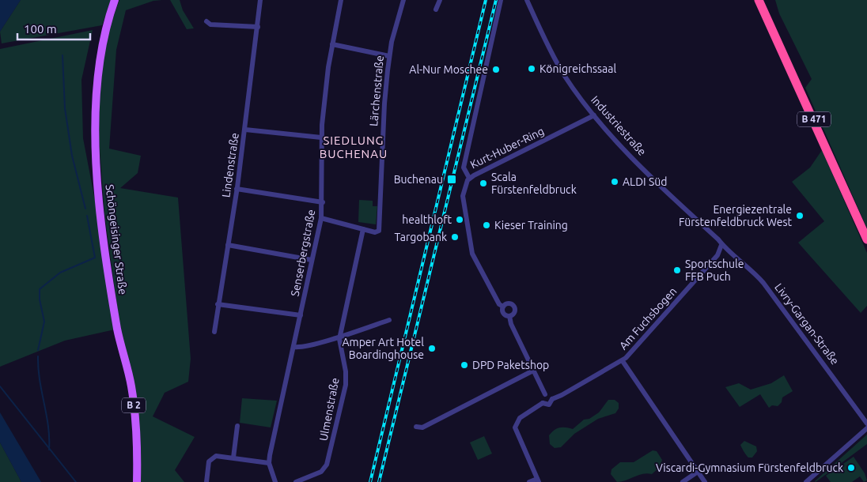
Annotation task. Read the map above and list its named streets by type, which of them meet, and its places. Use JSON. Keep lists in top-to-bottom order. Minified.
{"streets":{"highway":["B 471"],"main road":["Schöngeisinger Straße","B 2"],"street":["Lärchenstraße","Industriestraße","Kurt-Huber-Ring","Lindenstraße","Senserbergstraße","Am Fuchsbogen","Livry-Gargan-Straße","Ulmenstraße"]},"crossings":[["Lärchenstraße","Ulmenstraße"],["Industriestraße","Kurt-Huber-Ring"],["Industriestraße","Am Fuchsbogen"],["Industriestraße","Livry-Gargan-Straße"],["Am Fuchsbogen","Livry-Gargan-Straße"]],"districts":["SIEDLUNG BUCHENAU"],"places":{"other":["Königreichssaal","Al-Nur Moschee","ALDI Süd","Scala Fürstenfeldbruck","Energiezentrale Fürstenfeldbruck West","healthloft","Kieser Training","Targobank","Sportschule FFB Puch","Amper Art Hotel Boardinghouse","DPD Paketshop","Viscardi-Gymnasium Fürstenfeldbruck"],"transit":["Buchenau"]},"scale_bar":"100 m"}
